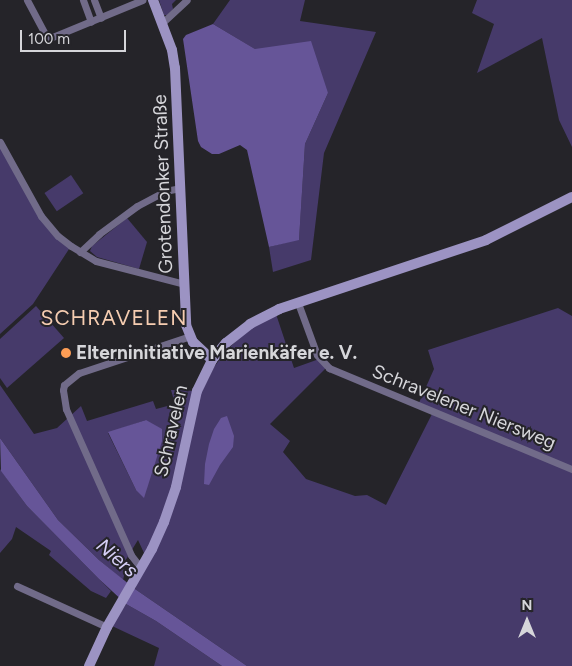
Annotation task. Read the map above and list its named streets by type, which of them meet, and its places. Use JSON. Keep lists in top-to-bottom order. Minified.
{"streets":{"main road":["Grotendonker Straße","Schravelen"],"street":["Schravelener Niersweg"]},"crossings":[["Schravelener Niersweg","Schravelen"]],"districts":["SCHRAVELEN"],"water":["Niers"],"places":["Elterninitiative Marienkäfer e. V."],"scale_bar":"100 m","north":"top"}
